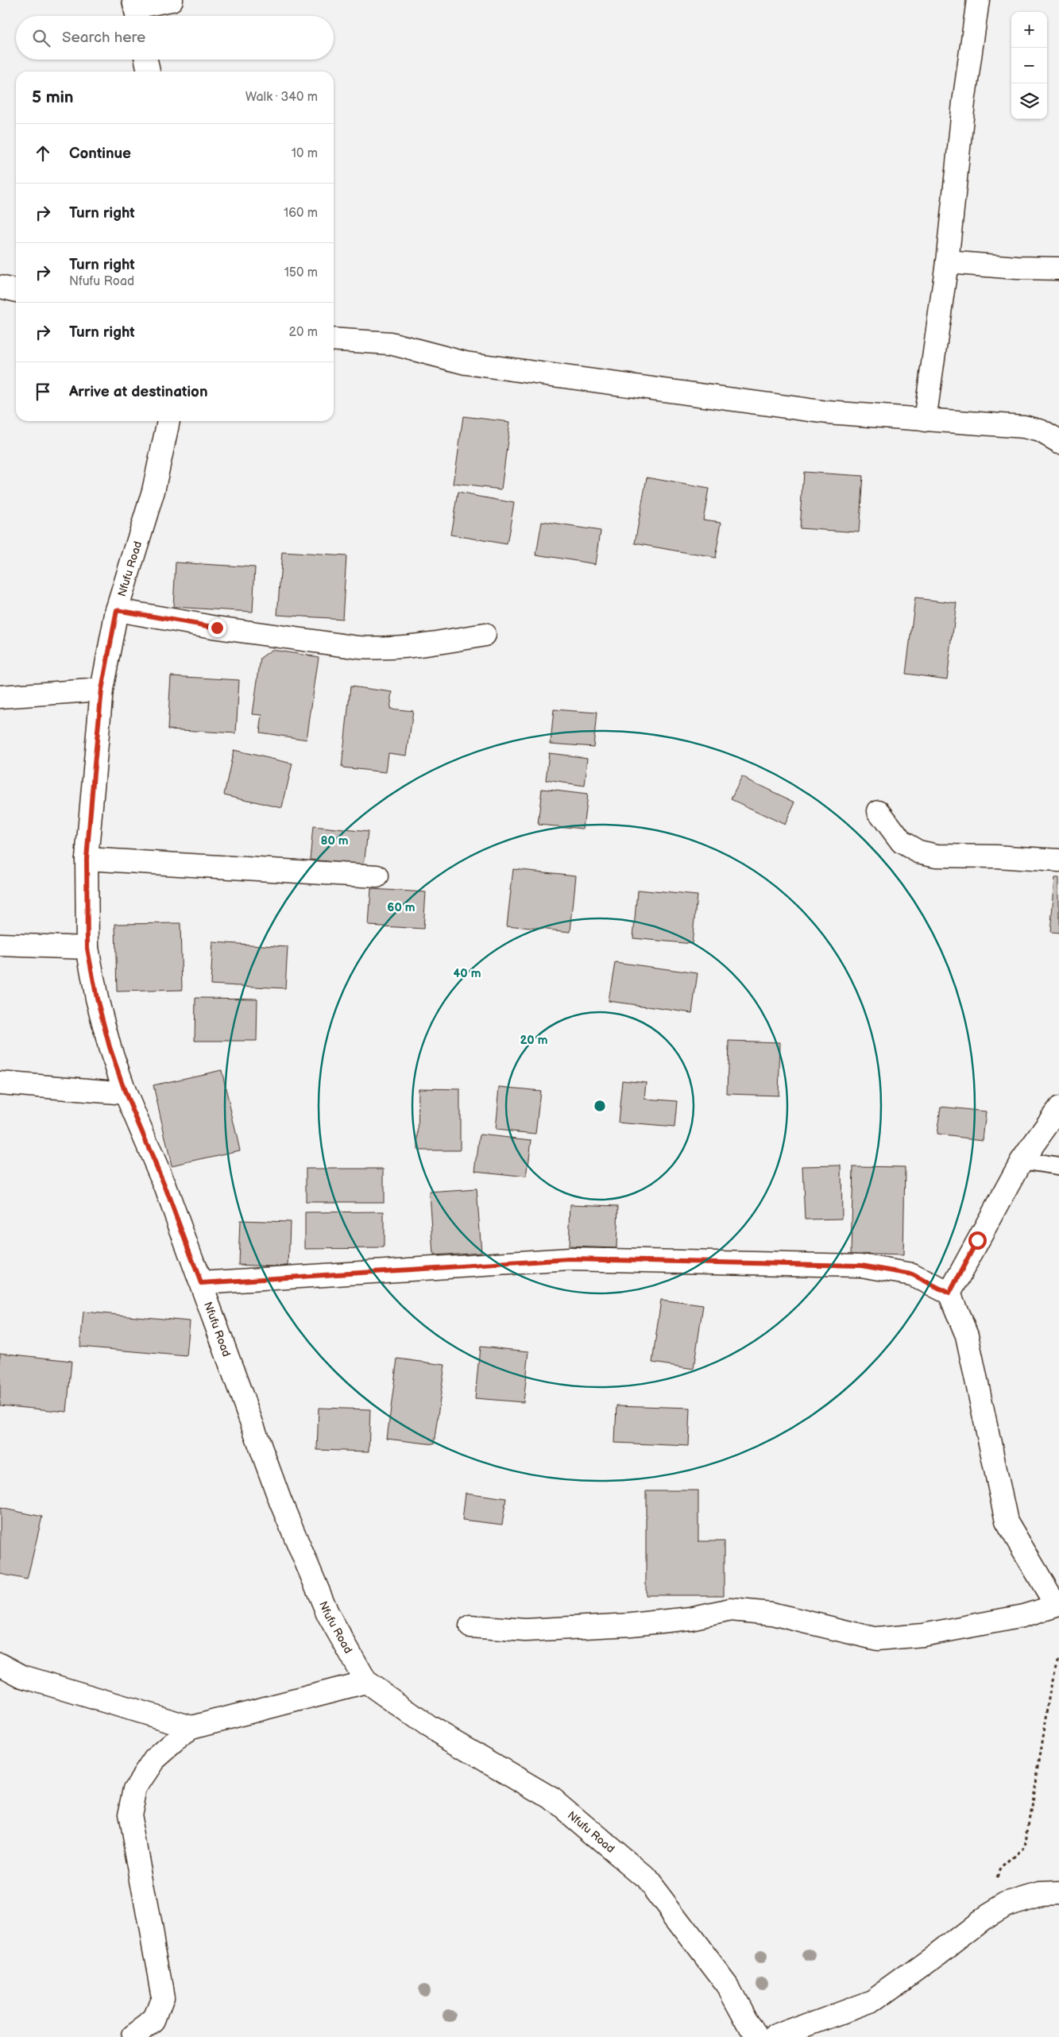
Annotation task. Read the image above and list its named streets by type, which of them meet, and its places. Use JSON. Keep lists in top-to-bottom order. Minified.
{"streets":{"street":["Nfufu Road"]},"page":{"map_buttons":["+","−"],"search":"Search here","heading":["5 min","Walk · 340 m"],"list":[["Continue","10 m"],["Turn right","160 m"],["Turn right","Nfufu Road","150 m"],["Turn right","20 m"],"Arrive at destination"]},"rings":["80 m","60 m","40 m","20 m"]}
